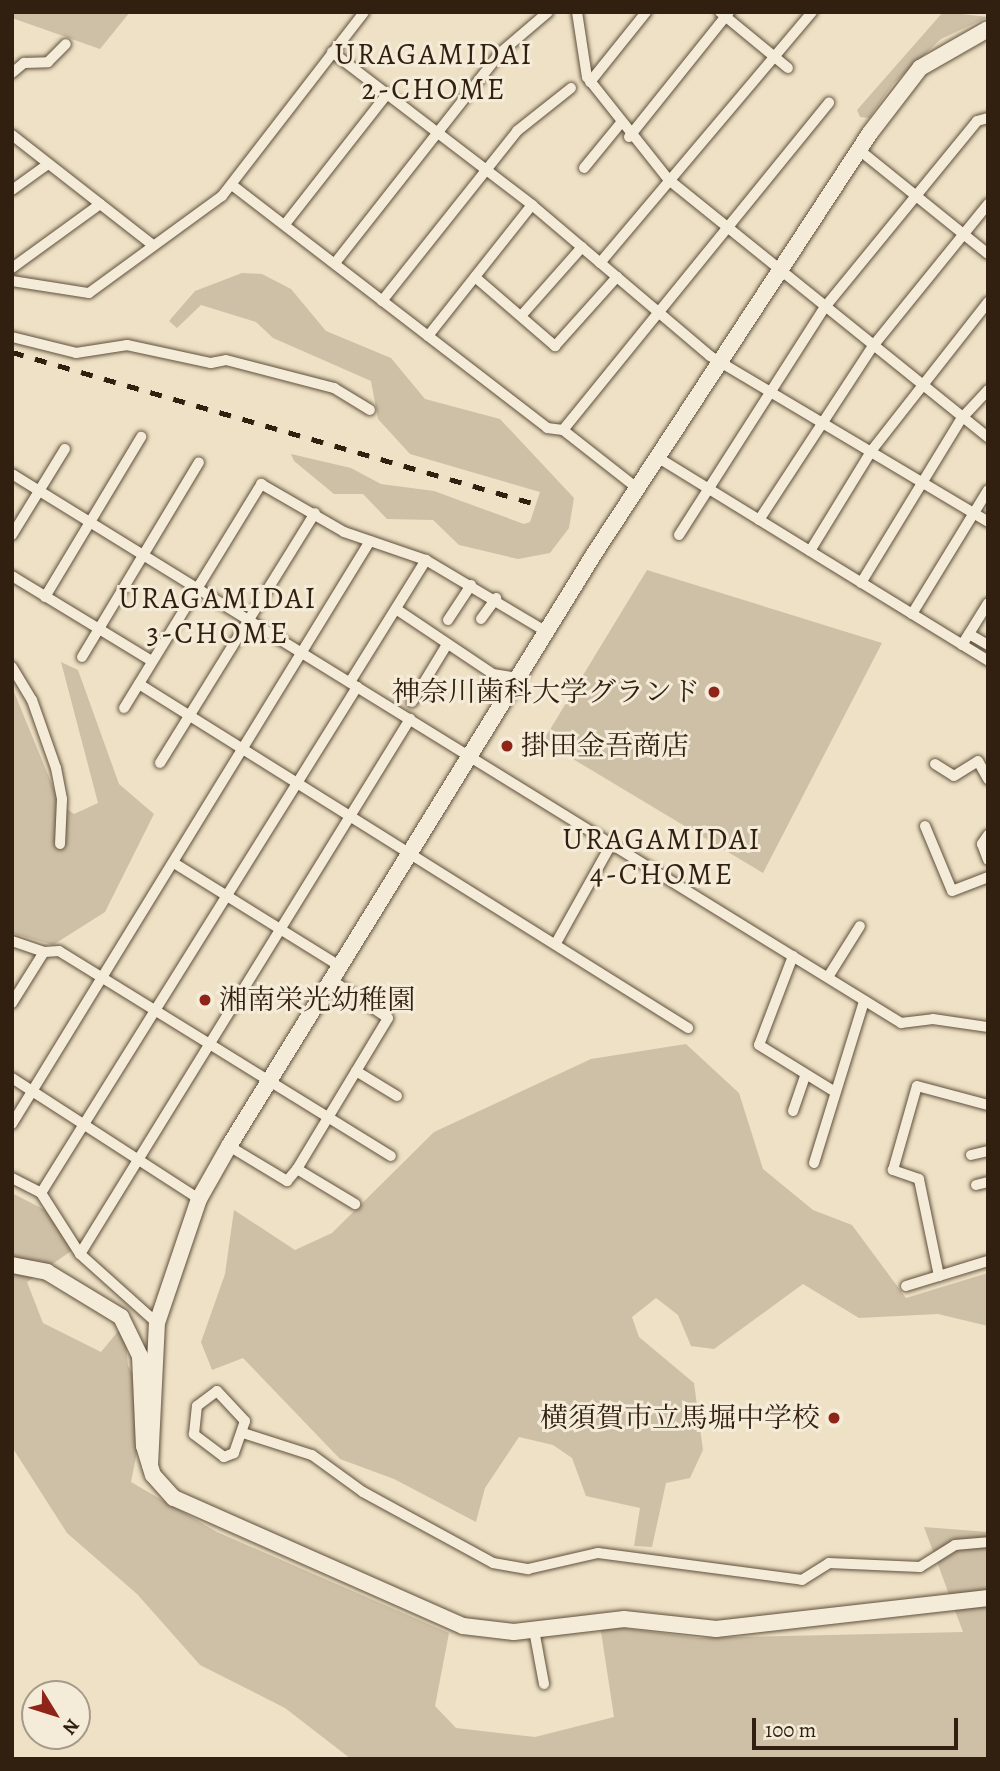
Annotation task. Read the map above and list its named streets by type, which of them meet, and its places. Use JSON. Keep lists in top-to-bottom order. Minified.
{"districts":["URAGAMIDAI 2-CHOME","URAGAMIDAI 3-CHOME","URAGAMIDAI 4-CHOME"],"places":["神奈川歯科大学グランド","掛田金吾商店","湘南栄光幼稚園","横須賀市立馬堀中学校"],"scale_bar":"100 m","north":"bottom right"}
